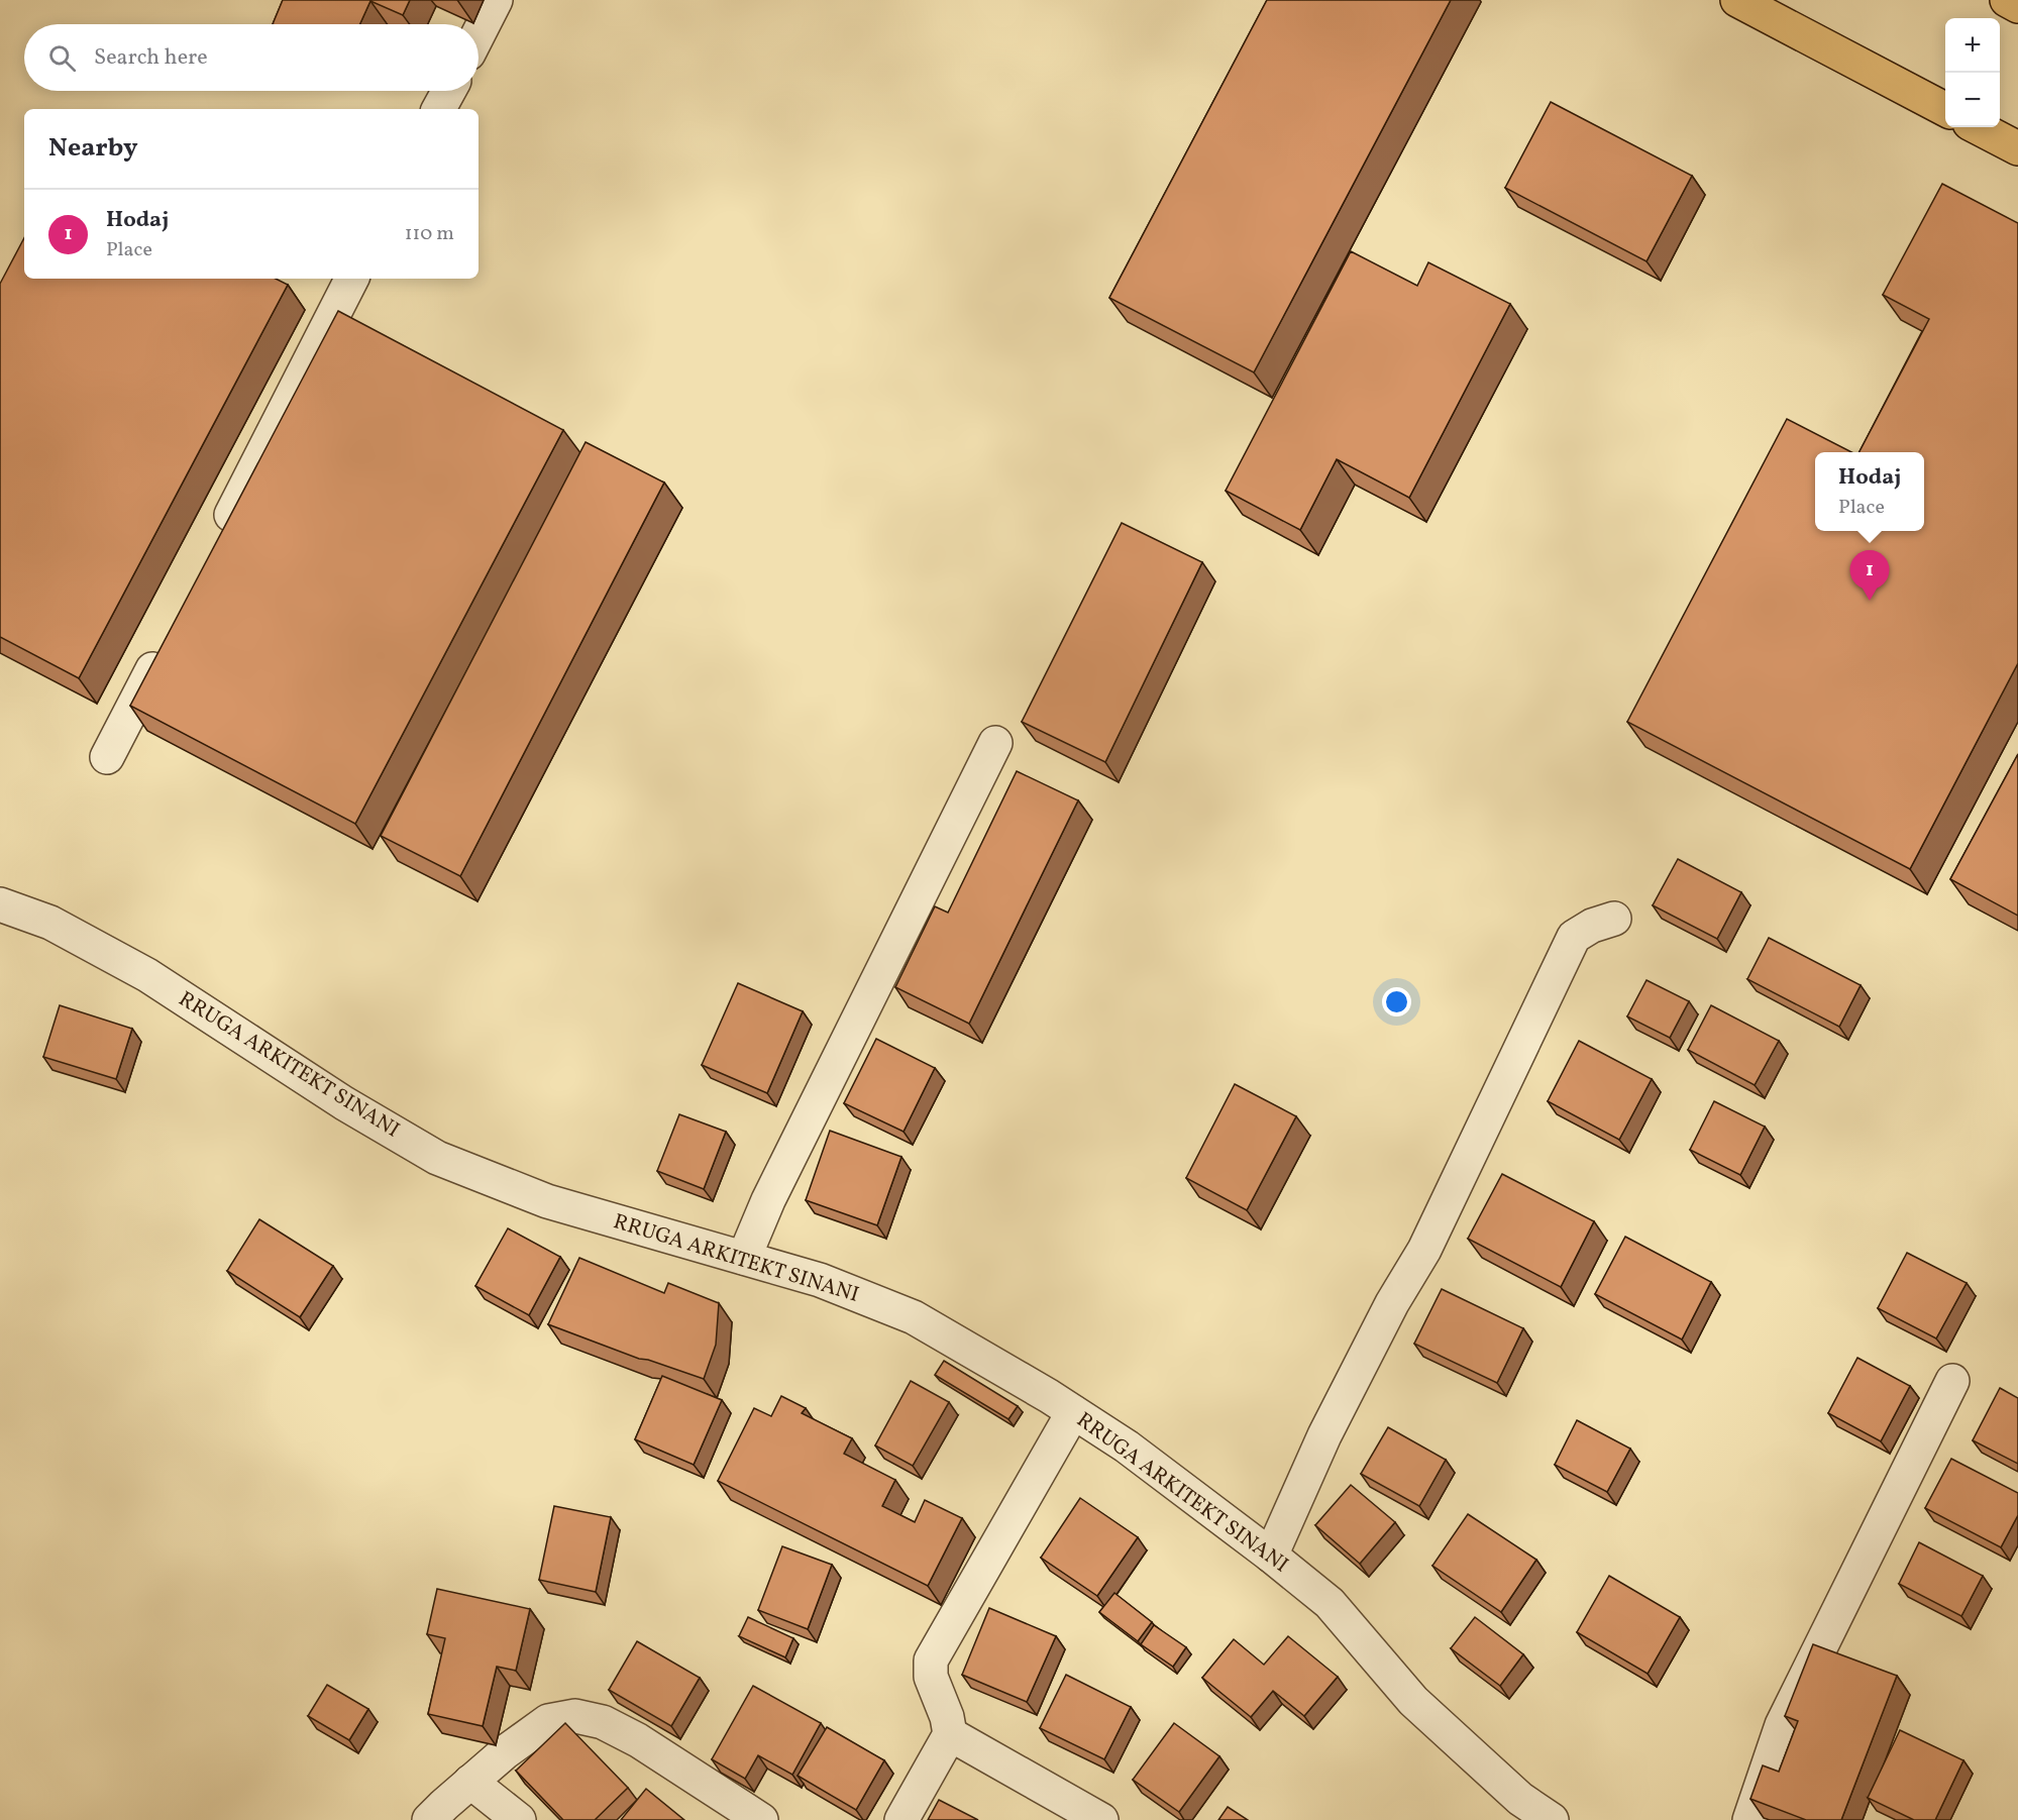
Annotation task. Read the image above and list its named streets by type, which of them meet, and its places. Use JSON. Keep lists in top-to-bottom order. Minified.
{"streets":{"street":["RRUGA ARKITEKT SINANI"]},"page":{"map_buttons":["+","−"],"search":"Search here","heading":"Nearby","list":[{"mark":"1","name":"Hodaj","note":"Place","value":"110 m"}],"popup":["Hodaj","Place"],"pins":"1"}}
